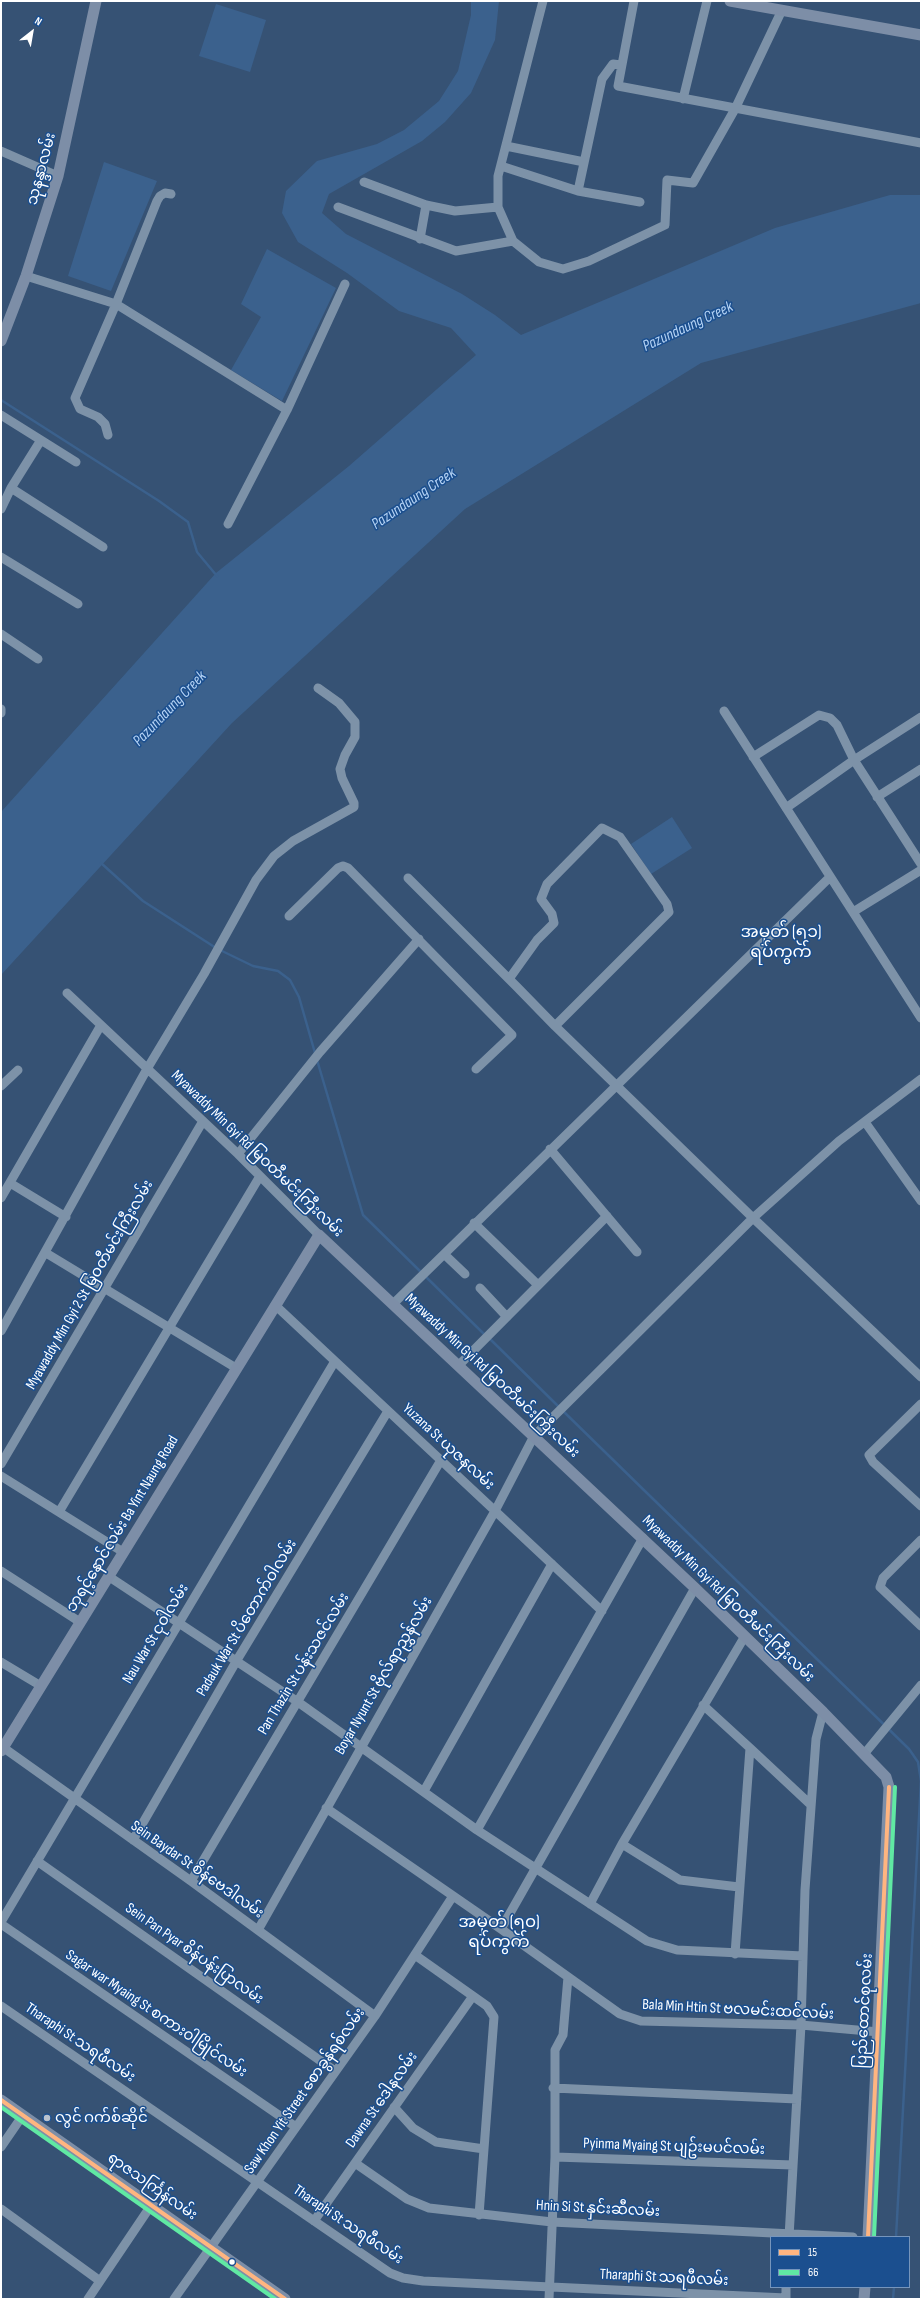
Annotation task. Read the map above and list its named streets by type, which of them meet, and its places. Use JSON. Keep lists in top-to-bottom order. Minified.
{"streets":{"main road":["သုနန္ဒာလမ်း","Myawaddy Min Gyi Rd မြဝတီမင်းကြီးလမ်း","ဘုရင့်နောင်လမ်း Ba Yint Naung Road","ပြည်ထောင်စုလမ်း","ရာဇသင်္ကြန်လမ်း"],"street":["Myawaddy Min Gyi 2 St မြဝတီမင်းကြီးလမ်း","Yuzana St ယုဇနလမ်း","Padauk War St ပိတောက်ဝါလမ်း","Nau War St ငုဝါလမ်း","Pan Thazin St ပန်းသဇင်လမ်း","Boyar Nyunt St ဗိုလ်ရာညွှန်လမ်း","Sein Baydar St စိန်ဗေဒါလမ်း","Sein Pan Pyar စိန်ပန်းပြာလမ်း","Bala Min Htin St ဗလမင်းထင်လမ်း","Sagar war Myaing St စကားဝါမြိုင်လမ်း","Tharaphi St သရဖီလမ်း","Saw Khon Yit Street စောခွန်ရစ်လမ်း","Dawna St ဒေါနလမ်း","Pyinma Myaing St ပျဥ်းမပင်လမ်း","Hnin Si St နှင်းဆီလမ်း"]},"crossings":[["Myawaddy Min Gyi Rd မြဝတီမင်းကြီးလမ်း","Myawaddy Min Gyi 2 St မြဝတီမင်းကြီးလမ်း"],["Myawaddy Min Gyi Rd မြဝတီမင်းကြီးလမ်း","ဘုရင့်နောင်လမ်း Ba Yint Naung Road"],["Myawaddy Min Gyi Rd မြဝတီမင်းကြီးလမ်း","Boyar Nyunt St ဗိုလ်ရာညွှန်လမ်း"],["Myawaddy Min Gyi Rd မြဝတီမင်းကြီးလမ်း","ပြည်ထောင်စုလမ်း"],["Yuzana St ယုဇနလမ်း","ဘုရင့်နောင်လမ်း Ba Yint Naung Road"],["Yuzana St ယုဇနလမ်း","Padauk War St ပိတောက်ဝါလမ်း"],["Yuzana St ယုဇနလမ်း","Nau War St ငုဝါလမ်း"],["Yuzana St ယုဇနလမ်း","Pan Thazin St ပန်းသဇင်လမ်း"],["Yuzana St ယုဇနလမ်း","Boyar Nyunt St ဗိုလ်ရာညွှန်လမ်း"],["ဘုရင့်နောင်လမ်း Ba Yint Naung Road","Sein Baydar St စိန်ဗေဒါလမ်း"],["Padauk War St ပိတောက်ဝါလမ်း","Sein Baydar St စိန်ဗေဒါလမ်း"],["Nau War St ငုဝါလမ်း","Sein Baydar St စိန်ဗေဒါလမ်း"],["Nau War St ငုဝါလမ်း","Sein Pan Pyar စိန်ပန်းပြာလမ်း"],["Nau War St ငုဝါလမ်း","Sagar war Myaing St စကားဝါမြိုင်လမ်း"],["Pan Thazin St ပန်းသဇင်လမ်း","Sein Baydar St စိန်ဗေဒါလမ်း"],["Boyar Nyunt St ဗိုလ်ရာညွှန်လမ်း","Sein Baydar St စိန်ဗေဒါလမ်း"],["Boyar Nyunt St ဗိုလ်ရာညွှန်လမ်း","Bala Min Htin St ဗလမင်းထင်လမ်း"],["Sein Baydar St စိန်ဗေဒါလမ်း","Saw Khon Yit Street စောခွန်ရစ်လမ်း"],["Sein Pan Pyar စိန်ပန်းပြာလမ်း","Saw Khon Yit Street စောခွန်ရစ်လမ်း"],["Bala Min Htin St ဗလမင်းထင်လမ်း","ပြည်ထောင်စုလမ်း"],["Bala Min Htin St ဗလမင်းထင်လမ်း","Saw Khon Yit Street စောခွန်ရစ်လမ်း"],["Sagar war Myaing St စကားဝါမြိုင်လမ်း","Saw Khon Yit Street စောခွန်ရစ်လမ်း"],["Tharaphi St သရဖီလမ်း","Saw Khon Yit Street စောခွန်ရစ်လမ်း"],["Tharaphi St သရဖီလမ်း","Dawna St ဒေါနလမ်း"],["Saw Khon Yit Street စောခွန်ရစ်လမ်း","ရာဇသင်္ကြန်လမ်း"],["Dawna St ဒေါနလမ်း","Hnin Si St နှင်းဆီလမ်း"]],"districts":["အမှတ် (၅၁) ရပ်ကွက်","အမှတ် (၅၀) ရပ်ကွက်"],"water":["Pazundaung Creek"],"places":["လွင် ဂက်စ်ဆိုင်"],"lines":["transit line 15","transit line 66"],"legend":["15","66"],"north":"top right"}
